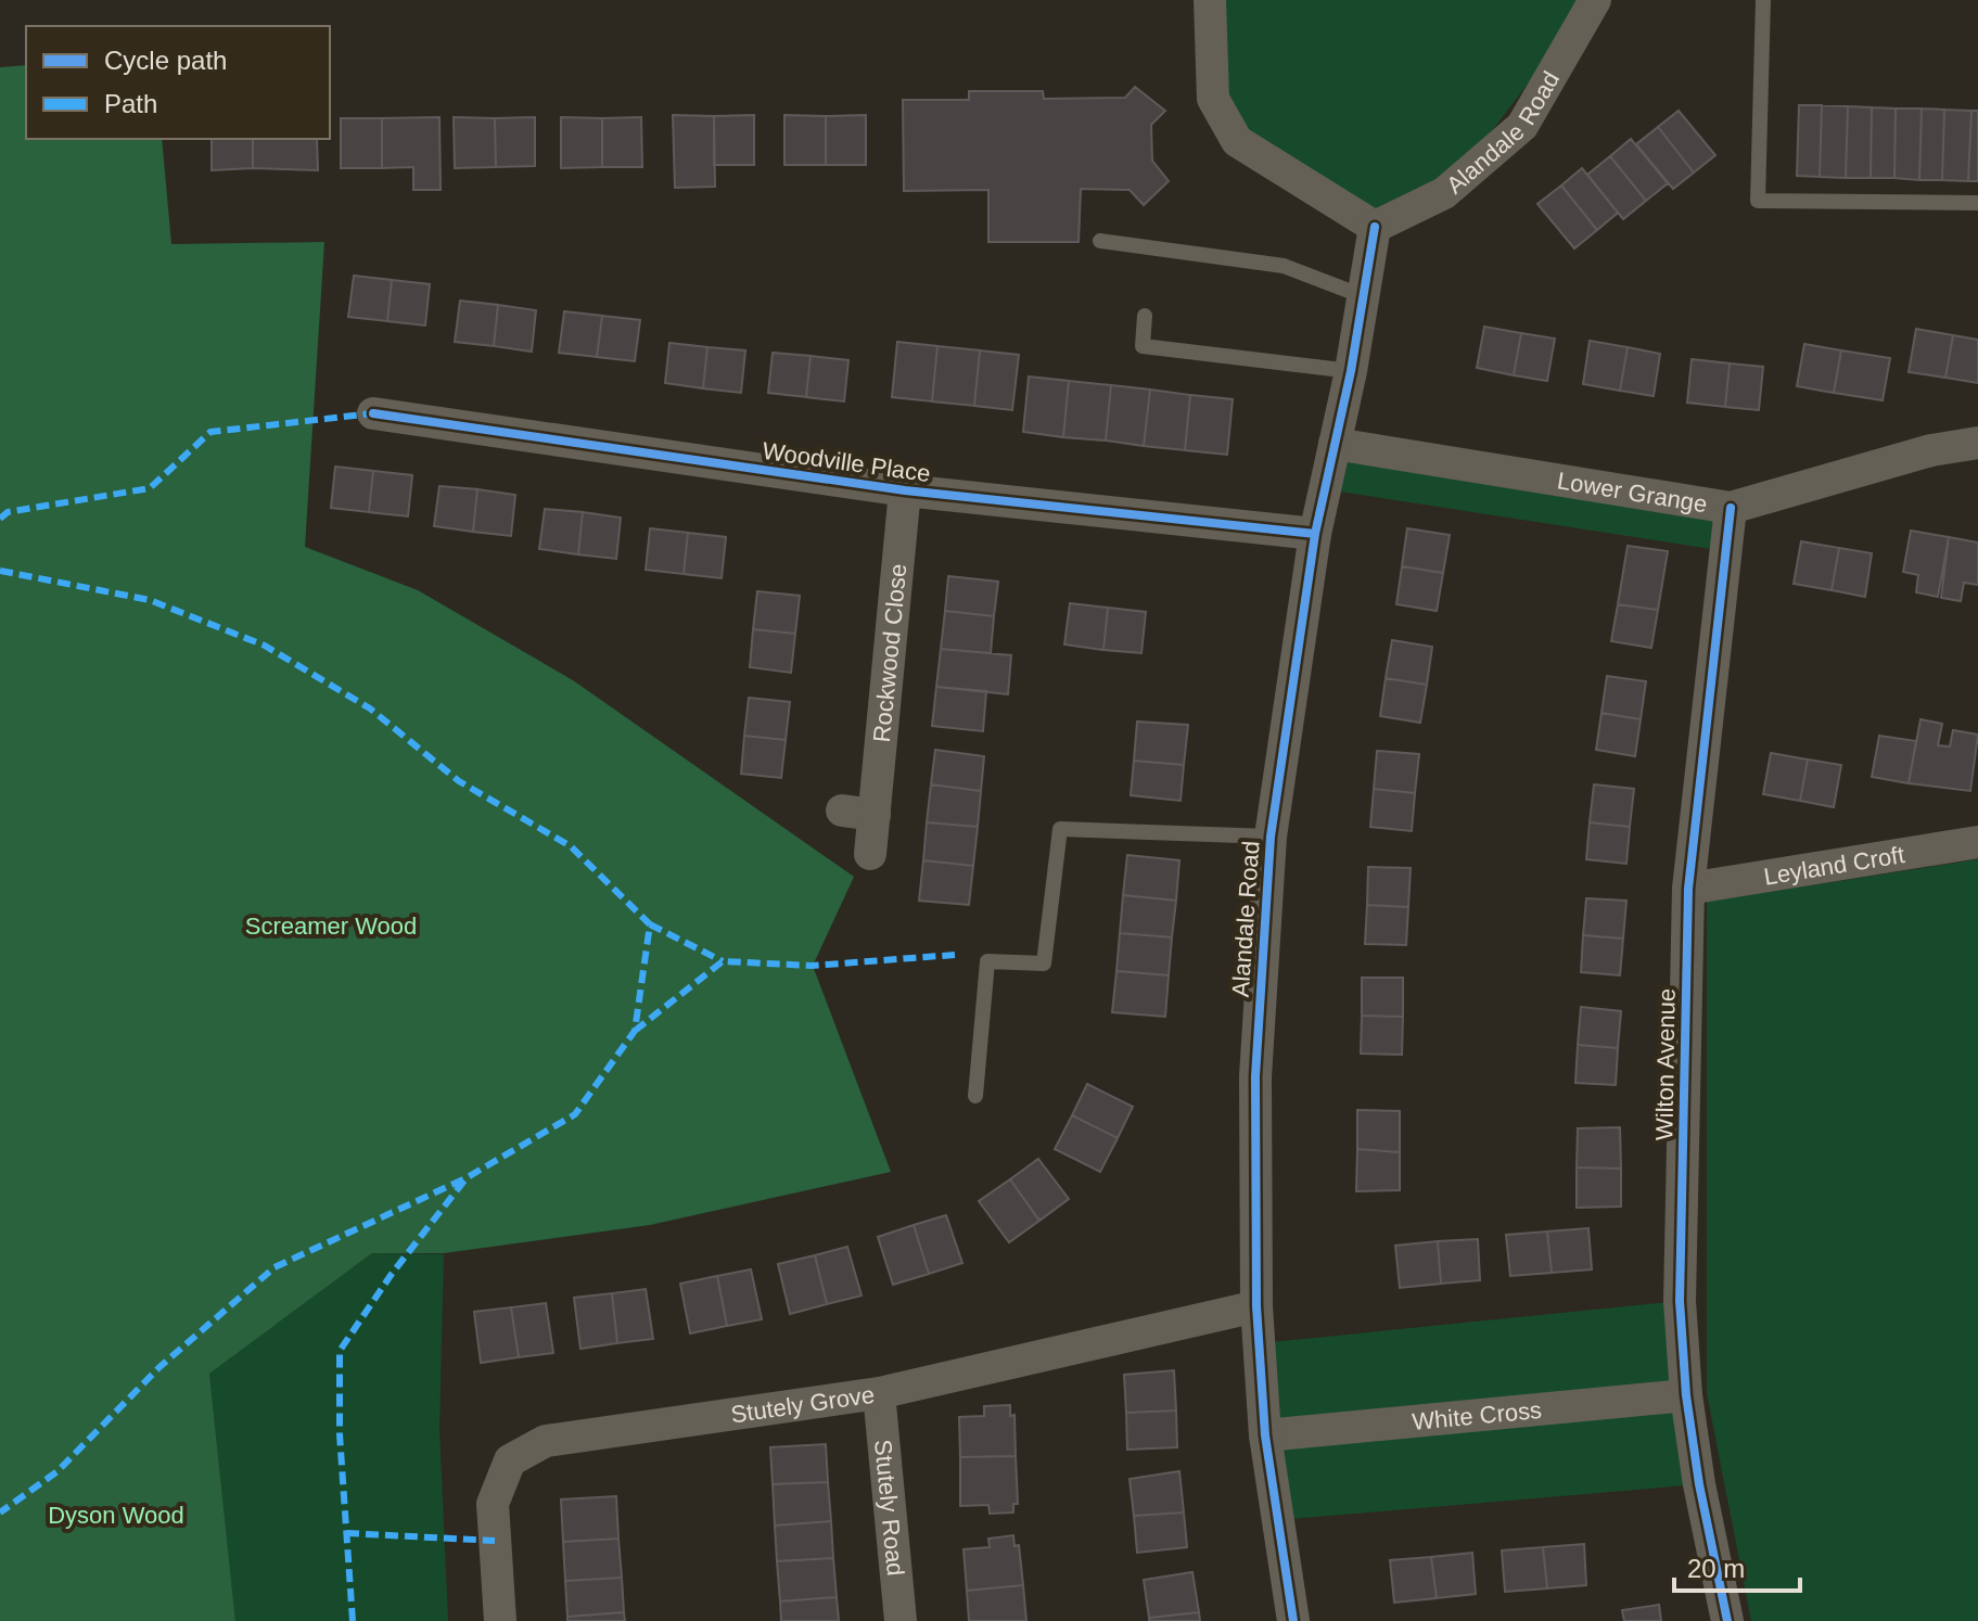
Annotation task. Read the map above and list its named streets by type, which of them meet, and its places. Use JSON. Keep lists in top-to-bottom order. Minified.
{"streets":{"street":["Alandale Road","Woodville Place","Lower Grange","Rockwood Close","Leyland Croft","Wilton Avenue","Stutely Grove","White Cross","Stutely Road"]},"crossings":[["Alandale Road","Woodville Place"],["Alandale Road","Lower Grange"],["Alandale Road","Stutely Grove"],["Alandale Road","White Cross"],["Woodville Place","Rockwood Close"],["Lower Grange","Wilton Avenue"],["Leyland Croft","Wilton Avenue"],["Wilton Avenue","White Cross"],["Stutely Grove","Stutely Road"]],"parks":["Screamer Wood","Dyson Wood"],"legend":["Cycle path","Path"],"scale_bar":"20 m"}
